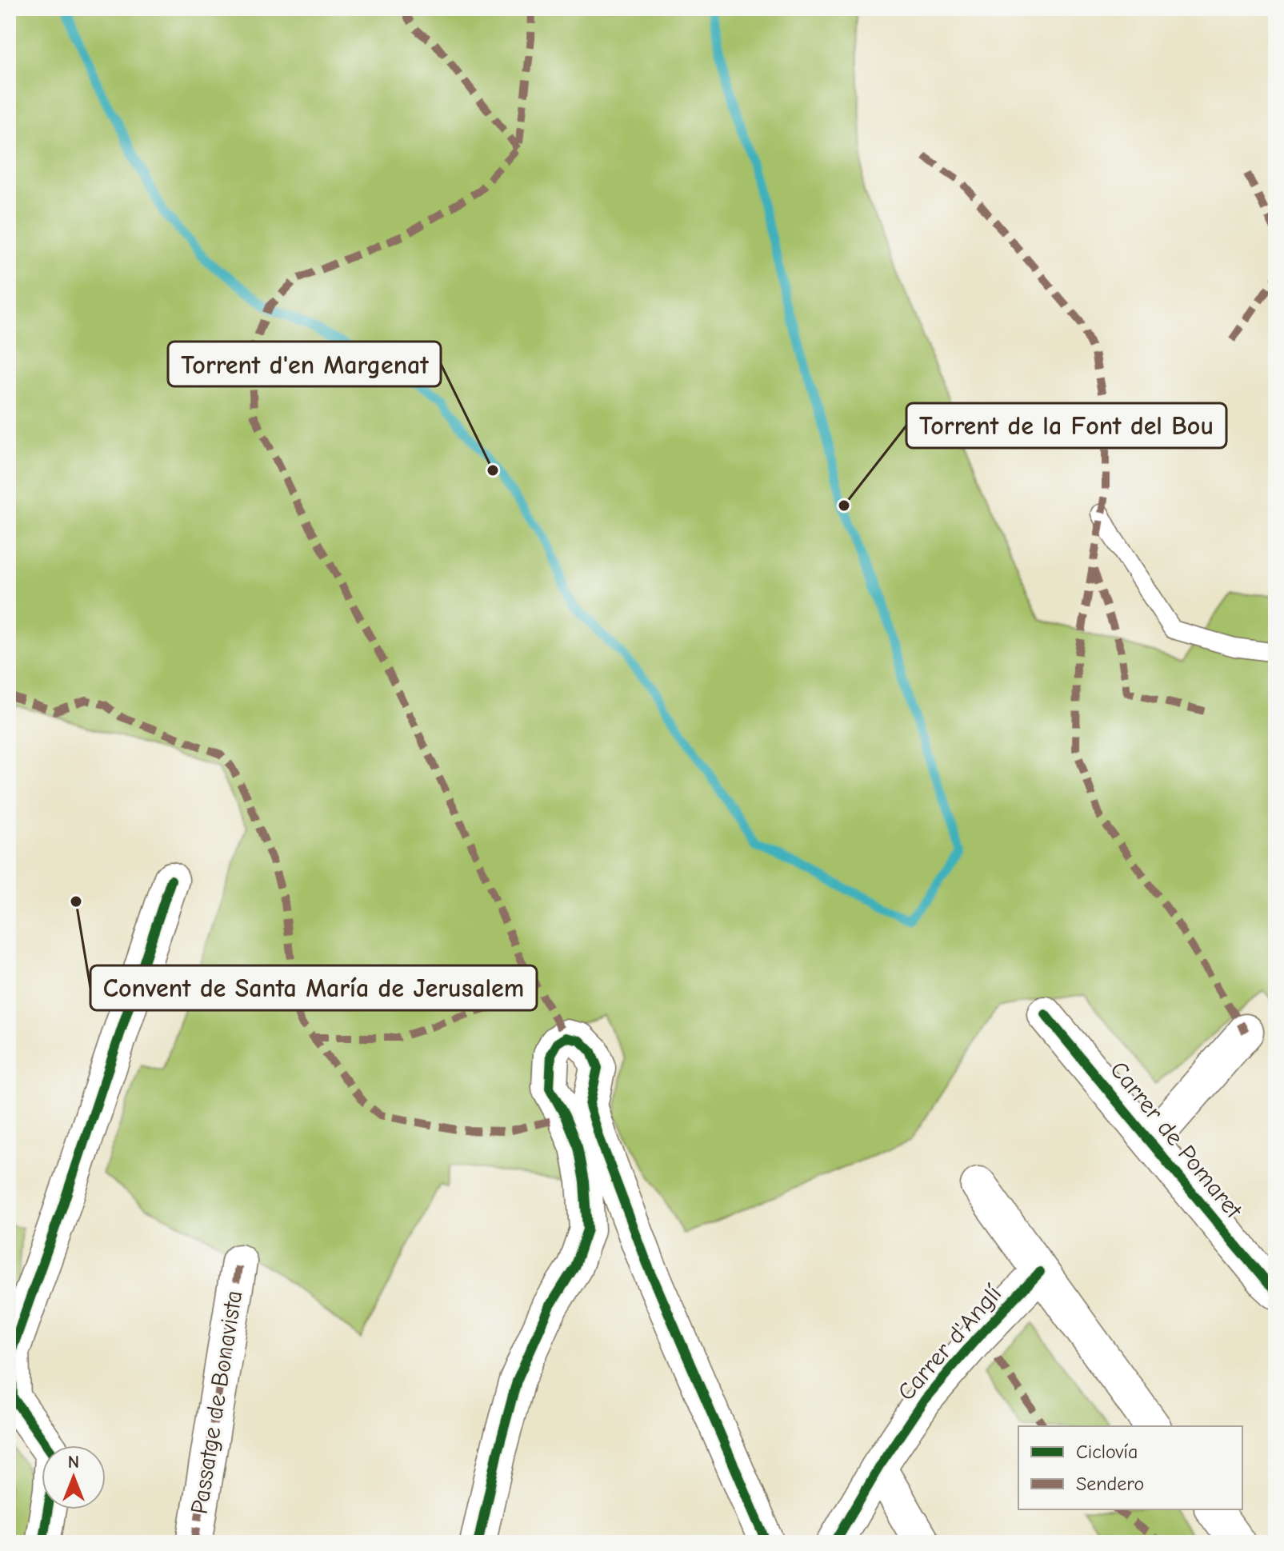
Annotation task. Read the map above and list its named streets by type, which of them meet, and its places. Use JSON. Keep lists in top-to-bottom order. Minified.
{"streets":{"street":["Carrer de Pomaret","Carrer d'Anglí","Passatge de Bonavista"]},"places":["Torrent d'en Margenat","Torrent de la Font del Bou","Convent de Santa María de Jerusalem"],"legend":["Ciclovía","Sendero"],"north":"top"}
